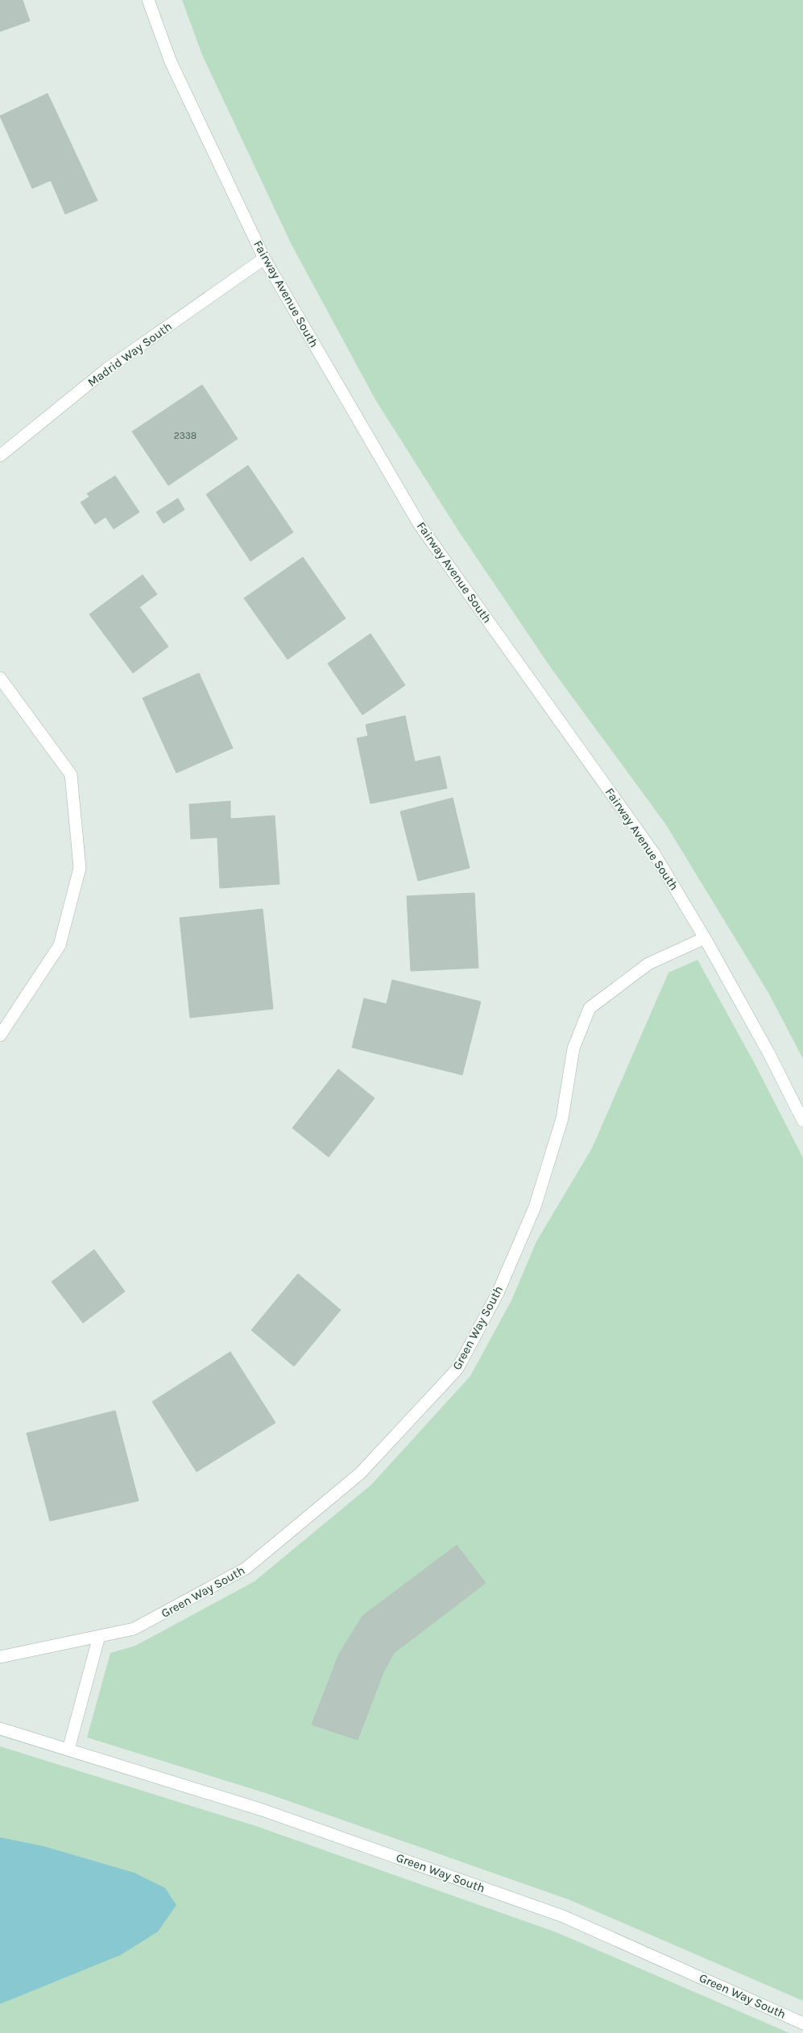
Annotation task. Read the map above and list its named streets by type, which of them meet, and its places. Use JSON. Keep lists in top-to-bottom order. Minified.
{"streets":{"street":["Fairway Avenue South","Madrid Way South","Green Way South"]},"crossings":[["Fairway Avenue South","Madrid Way South"],["Fairway Avenue South","Green Way South"]],"house_numbers":["2338"]}
